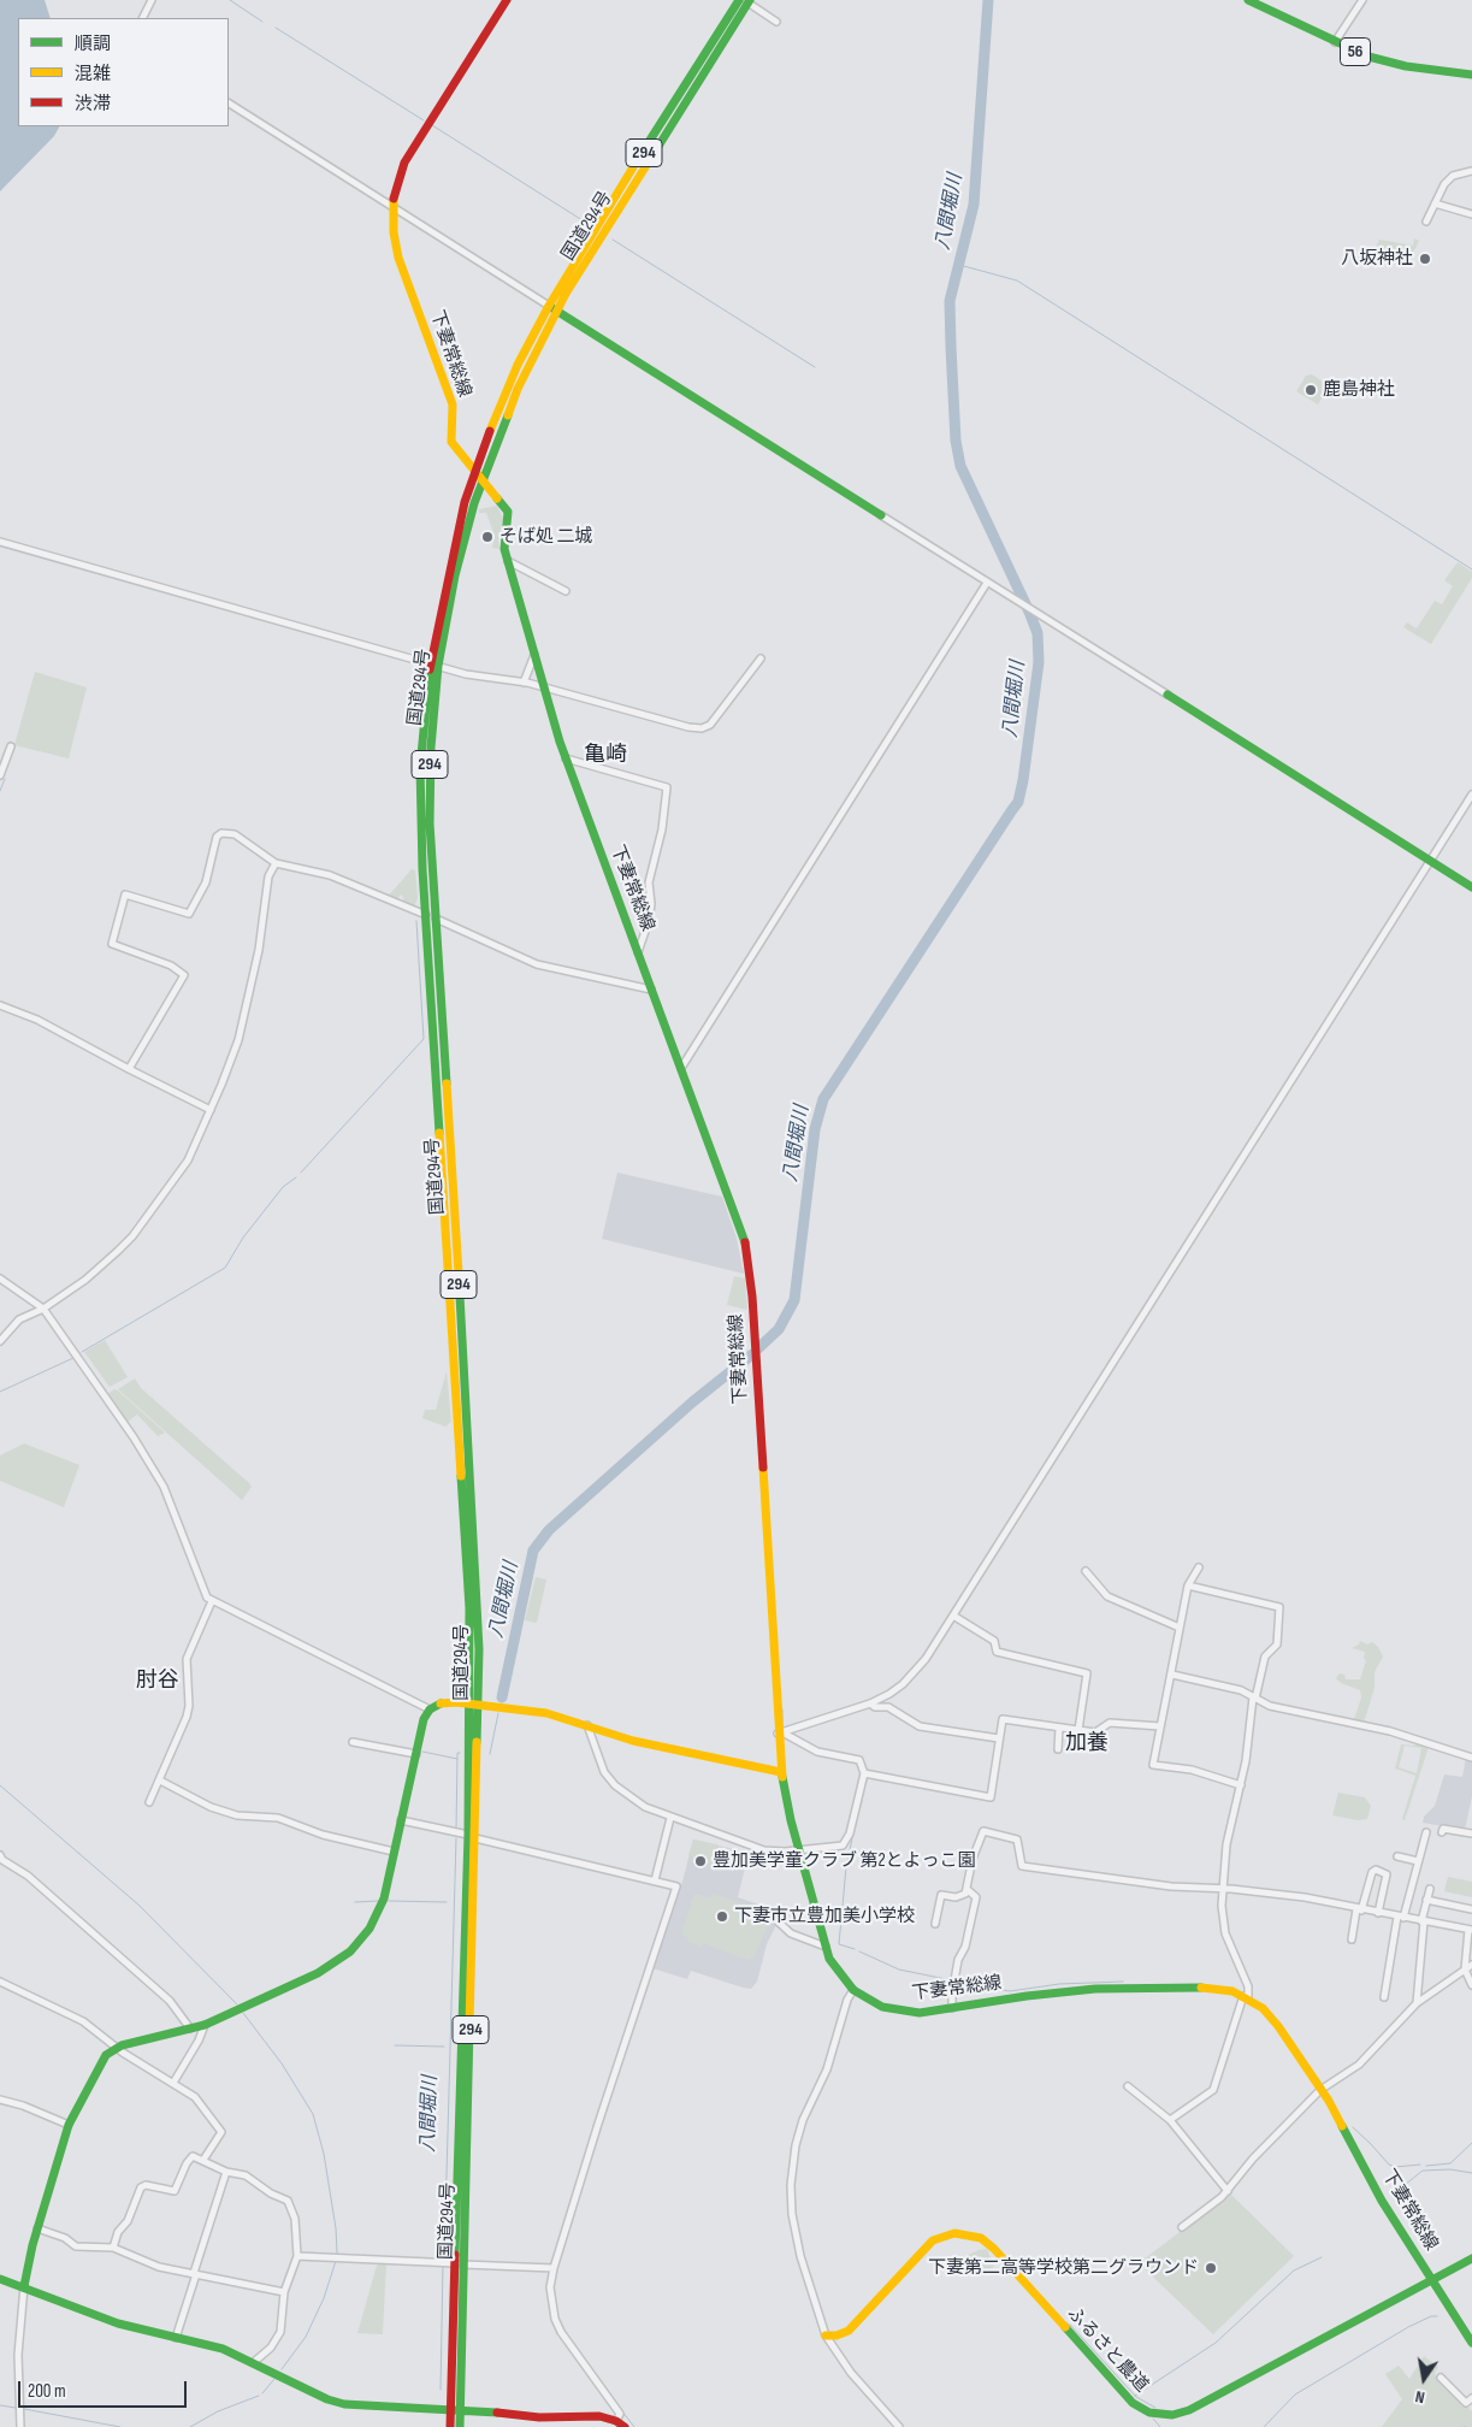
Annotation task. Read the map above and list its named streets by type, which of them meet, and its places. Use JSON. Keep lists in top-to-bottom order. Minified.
{"streets":{"main road":["56","294","国道294号","下妻常総線","ふるさと農道"]},"crossings":[["国道294号","下妻常総線"],["下妻常総線","ふるさと農道"]],"districts":["亀崎","肘谷","加養"],"water":["八間堀川"],"places":["八坂神社","鹿島神社","そば処 二城","豊加美学童クラブ 第2とよっこ園","下妻市立豊加美小学校","下妻第二高等学校第二グラウンド"],"legend":["順調","混雑","渋滞"],"scale_bar":"200 m","north":"bottom"}
